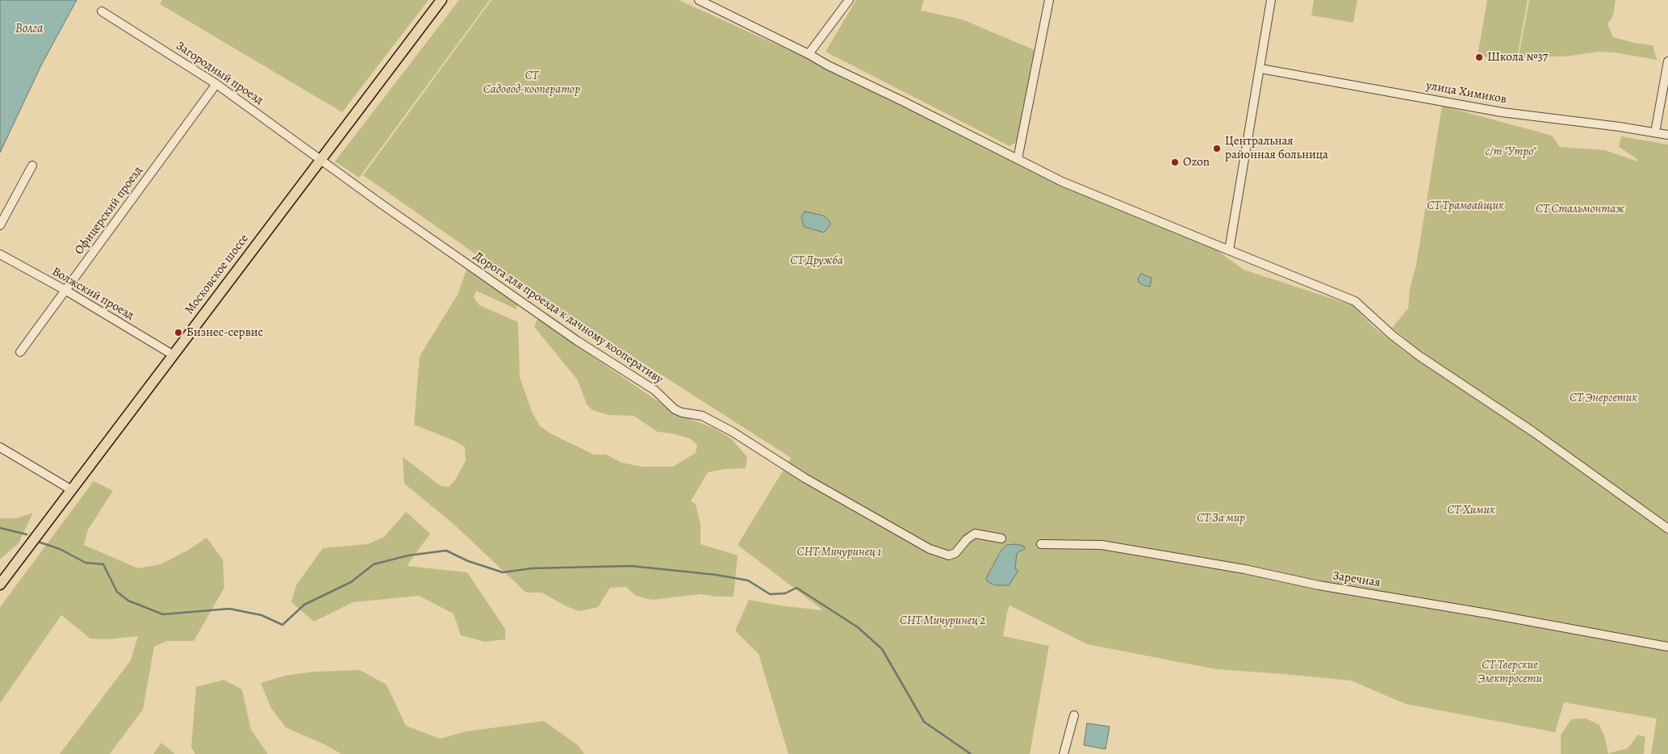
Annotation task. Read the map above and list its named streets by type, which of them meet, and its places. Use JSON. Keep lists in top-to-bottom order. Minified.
{"streets":{"main road":["Московское шоссе"],"street":["Загородный проезд","улица Химиков","Офицерский проезд","Волжский проезд","Дорога для проезда к дачному кооперативу","Заречная"]},"crossings":[["Загородный проезд","Офицерский проезд"],["Загородный проезд","Московское шоссе"],["Загородный проезд","Дорога для проезда к дачному кооперативу"],["Офицерский проезд","Волжский проезд"],["Московское шоссе","Волжский проезд"],["Московское шоссе","Дорога для проезда к дачному кооперативу"]],"water":["Волга"],"parks":["СТ Садовод-кооператор","с/т \"Утро\"","СТ Трамвайщик","СТ Стальмонтаж","СТ Дружба","СТ Энергетик","СТ Химик","СТ За мир","СНТ Мичуринец 1","СНТ Мичуринец 2","СТ Тверские Электросети"],"places":["Школа №37","Центральная районная больница","Ozon","Бизнес-сервис"]}
